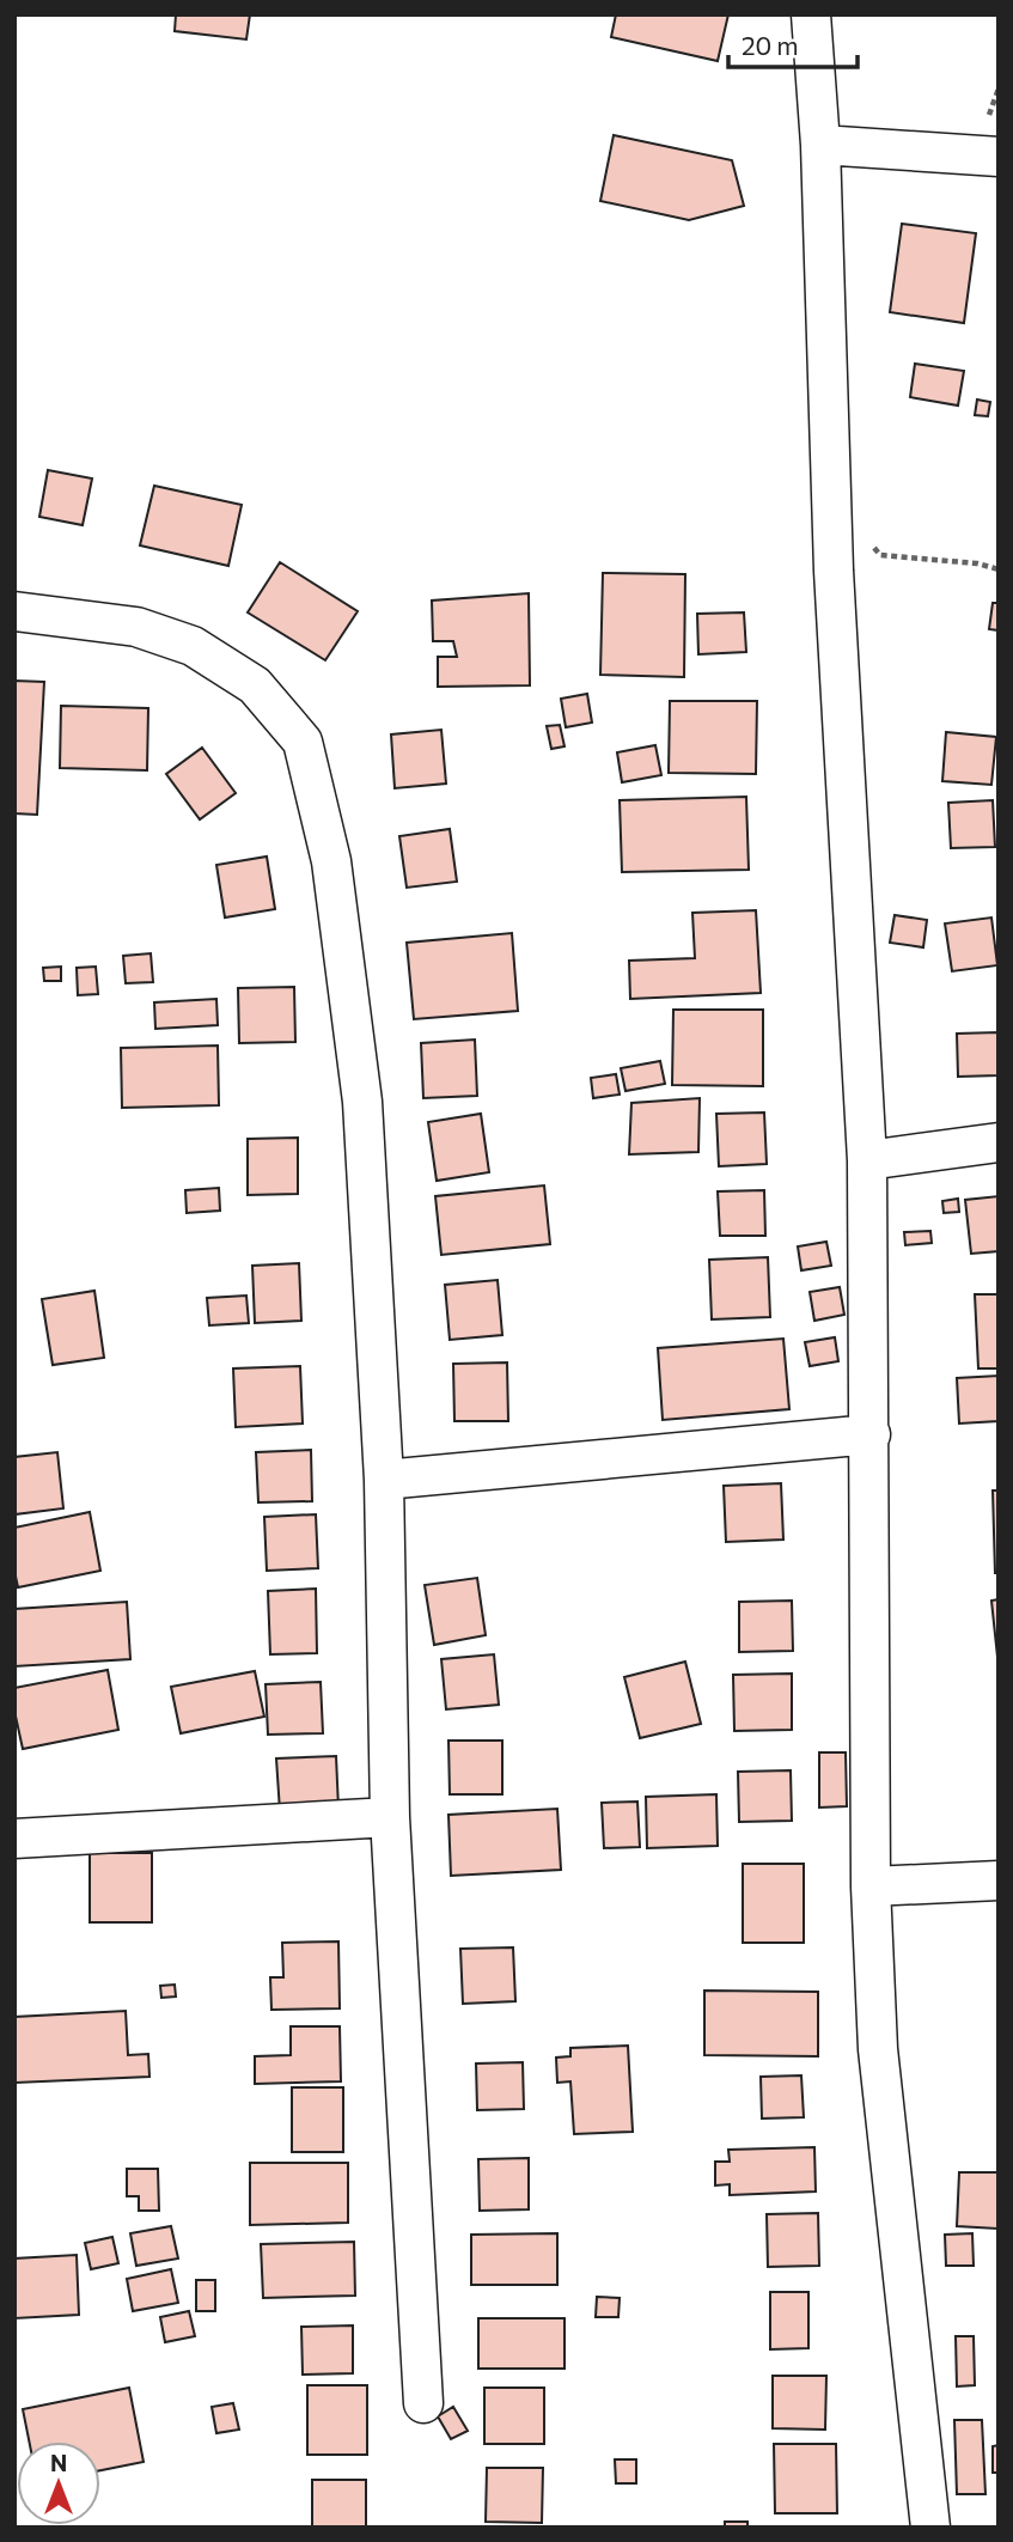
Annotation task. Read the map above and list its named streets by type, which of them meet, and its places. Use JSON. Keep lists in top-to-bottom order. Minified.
{"scale_bar":"20 m","north":"top"}
